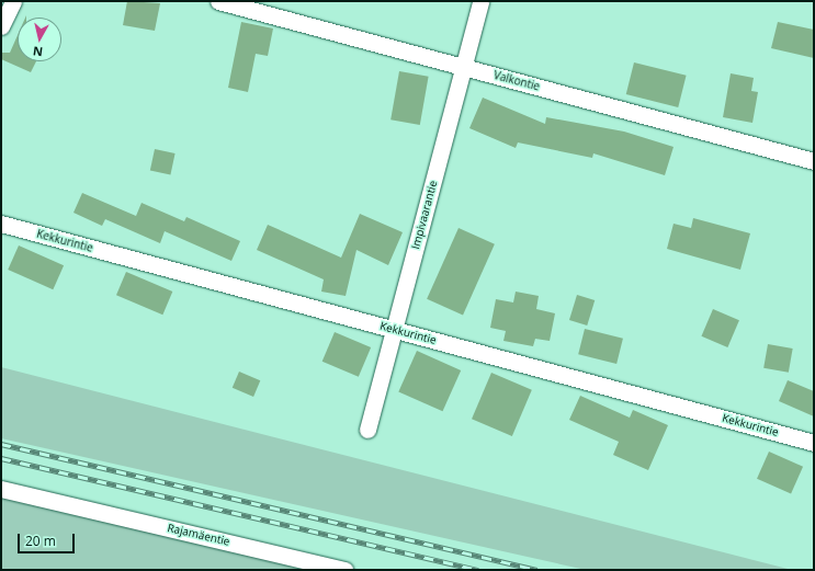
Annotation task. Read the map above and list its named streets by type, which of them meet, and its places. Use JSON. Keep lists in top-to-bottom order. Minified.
{"streets":{"street":["Valkontie","Impivaarantie","Kekkurintie","Rajamäentie"]},"crossings":[["Valkontie","Impivaarantie"],["Impivaarantie","Kekkurintie"]],"scale_bar":"20 m","north":"bottom"}
